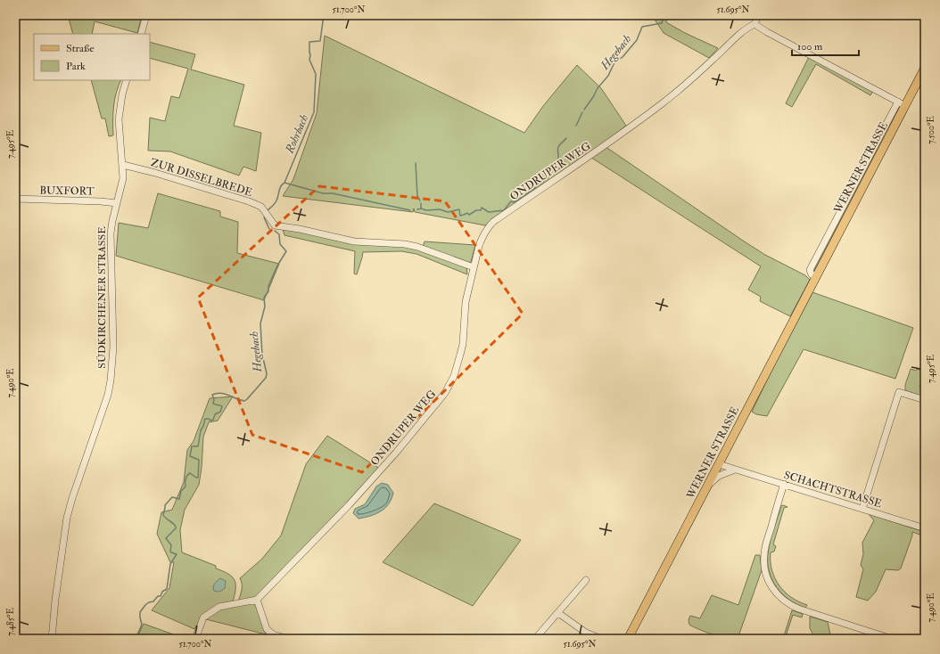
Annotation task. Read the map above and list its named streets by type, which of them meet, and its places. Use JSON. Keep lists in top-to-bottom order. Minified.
{"streets":{"main road":["WERNER STRASSE"],"street":["ONDRUPER WEG","ZUR DISSELBREDE","BUXFORT","SÜDKIRCHENER STRASSE","SCHACHTSTRASSE"]},"crossings":[["WERNER STRASSE","SCHACHTSTRASSE"],["ONDRUPER WEG","ZUR DISSELBREDE"],["ZUR DISSELBREDE","SÜDKIRCHENER STRASSE"],["BUXFORT","SÜDKIRCHENER STRASSE"]],"water":["Hegebach","Rohrbach"],"legend":["Straße","Park"],"scale_bar":"100 m","coordinates":["51.700°N","51.695°N","7.500°E","7.495°E","7.490°E","7.485°E"]}
